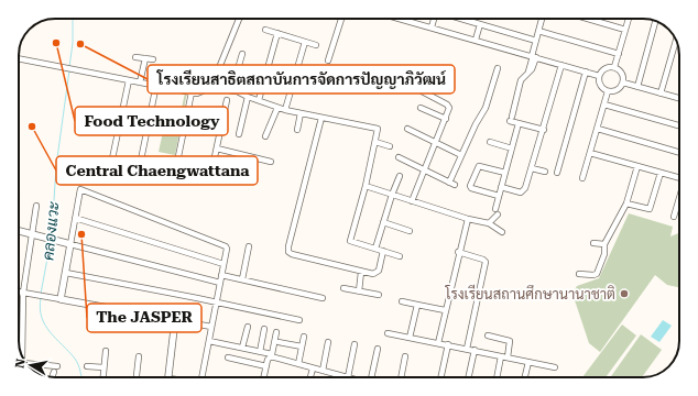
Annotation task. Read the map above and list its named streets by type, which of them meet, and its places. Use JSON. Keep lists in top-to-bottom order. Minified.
{"water":["คลองแวะ"],"places":["Food Technology","โรงเรียนสาธิตสถาบันการจัดการปัญญาภิวัฒน์","Central Chaengwattana","The JASPER","โรงเรียนสถานศึกษานานาชาติ"],"north":"left"}
